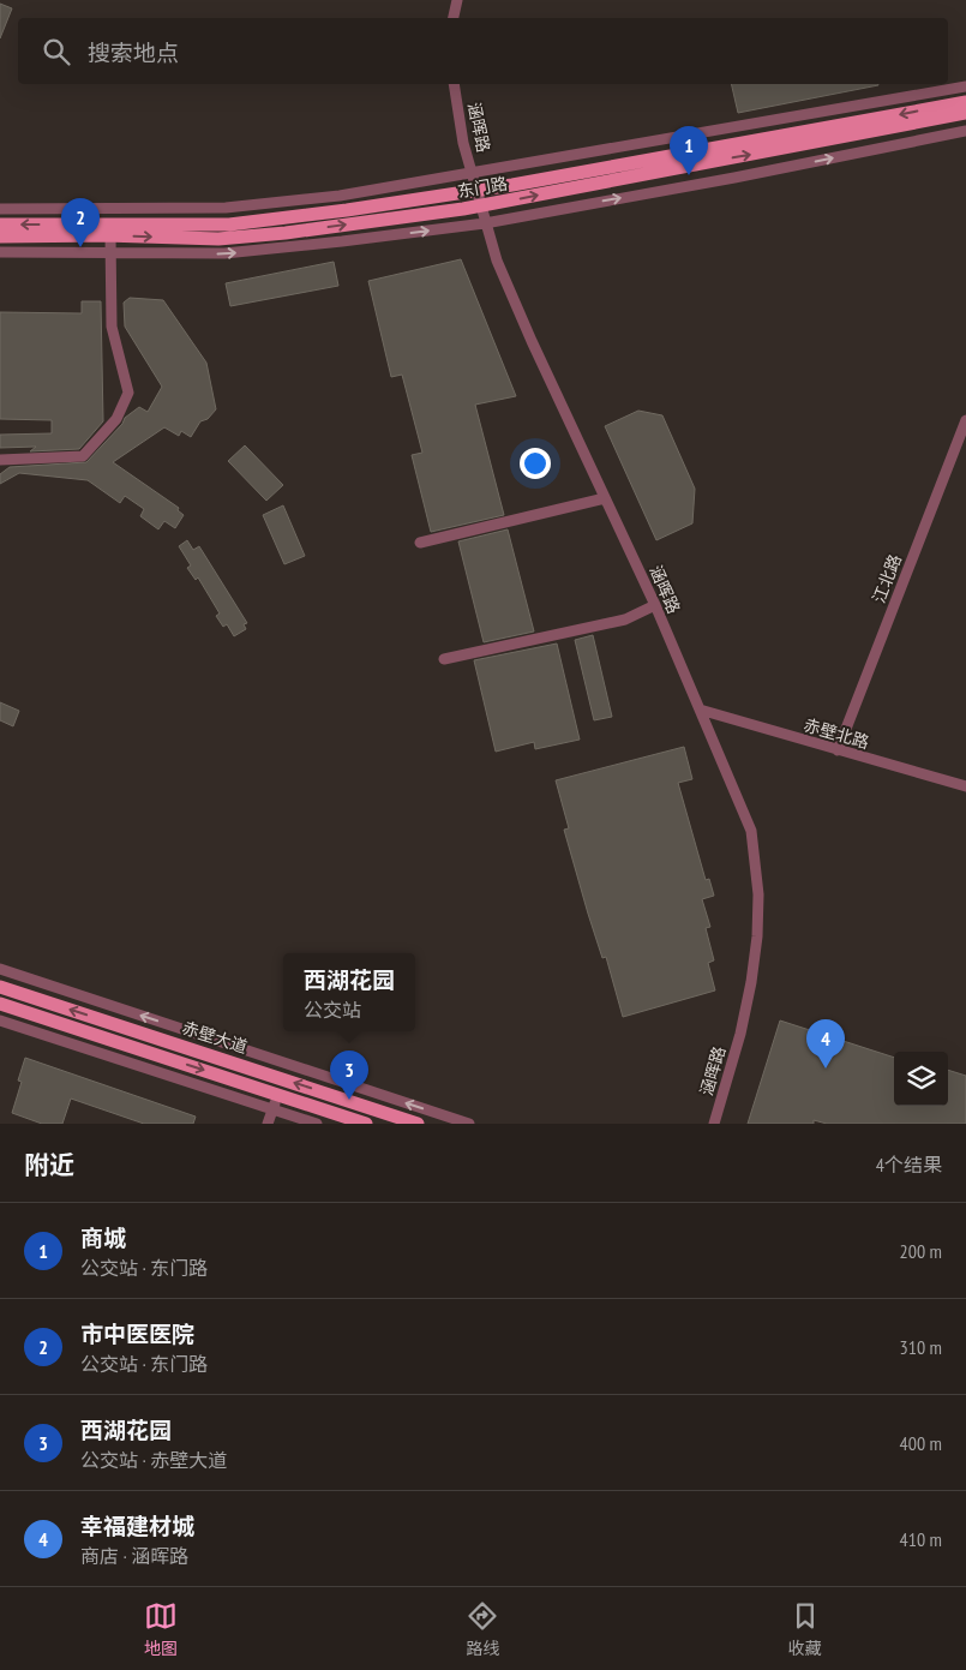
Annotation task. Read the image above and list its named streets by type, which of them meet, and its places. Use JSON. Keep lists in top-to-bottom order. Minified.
{"streets":{"main road":["东门路","赤壁大道"],"street":["涵晖路","江北路","赤壁北路"]},"crossings":[["涵晖路","东门路"],["涵晖路","赤壁北路"],["江北路","赤壁北路"]],"page":{"search":"搜索地点","pins":["1","2","4","3"],"popup":["西湖花园","公交站"],"heading":["附近","4个结果"],"list":[{"mark":"1","name":"商城","note":"公交站 · 东门路","value":"200 m"},{"mark":"2","name":"市中医医院","note":"公交站 · 东门路","value":"310 m"},{"mark":"3","name":"西湖花园","note":"公交站 · 赤壁大道","value":"400 m"},{"mark":"4","name":"幸福建材城","note":"商店 · 涵晖路","value":"410 m"}],"nav":["地图","路线","收藏"]}}
